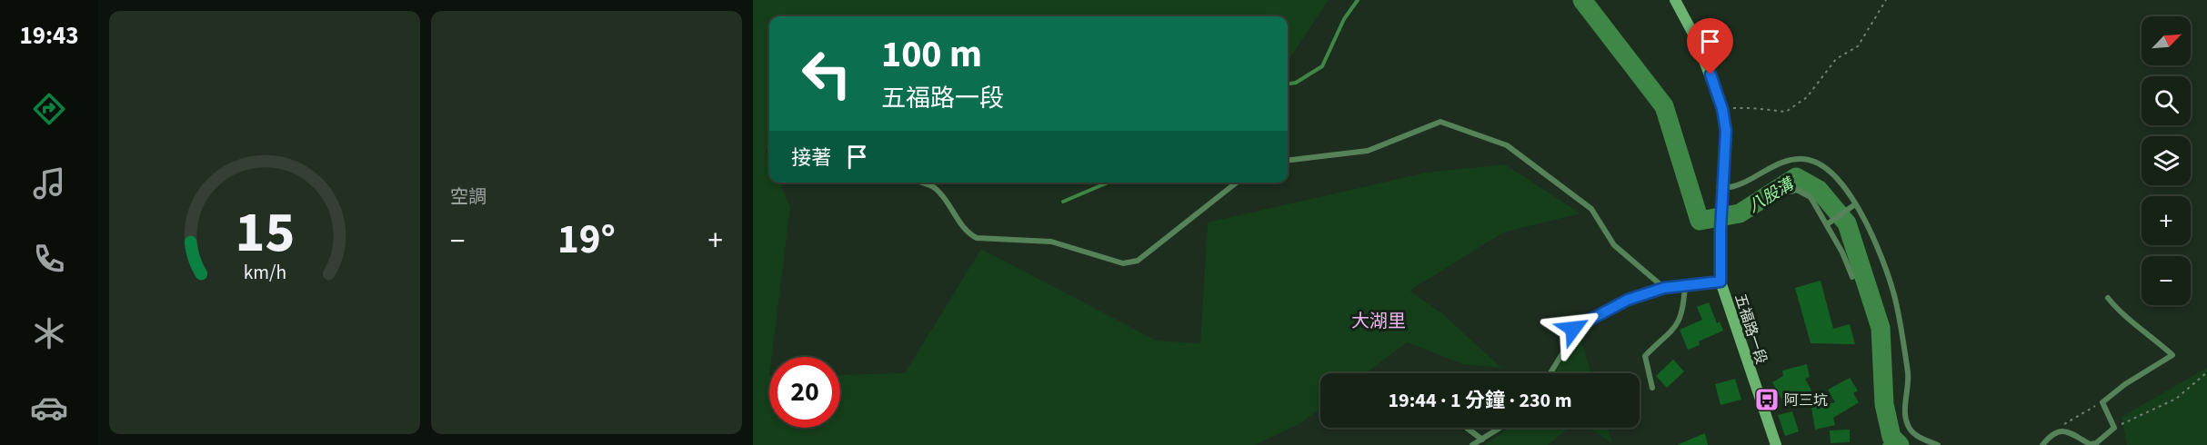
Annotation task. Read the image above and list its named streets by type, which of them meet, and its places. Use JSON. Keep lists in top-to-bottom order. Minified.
{"streets":{"main road":["五福路一段"]},"districts":["大湖里"],"water":["八股溝"],"places":{"bus stop":["阿三坑"]},"north":"top right","page":{"tabs":"19:43","tile":"空調","map_buttons":["+","−"],"turn":["100 m","五福路一段"],"then":"接著","heat":["−","19°","+"],"limit":"20","trip":"19:44 · 1 分鐘 · 230 m","gauge":["15","km/h"]}}
